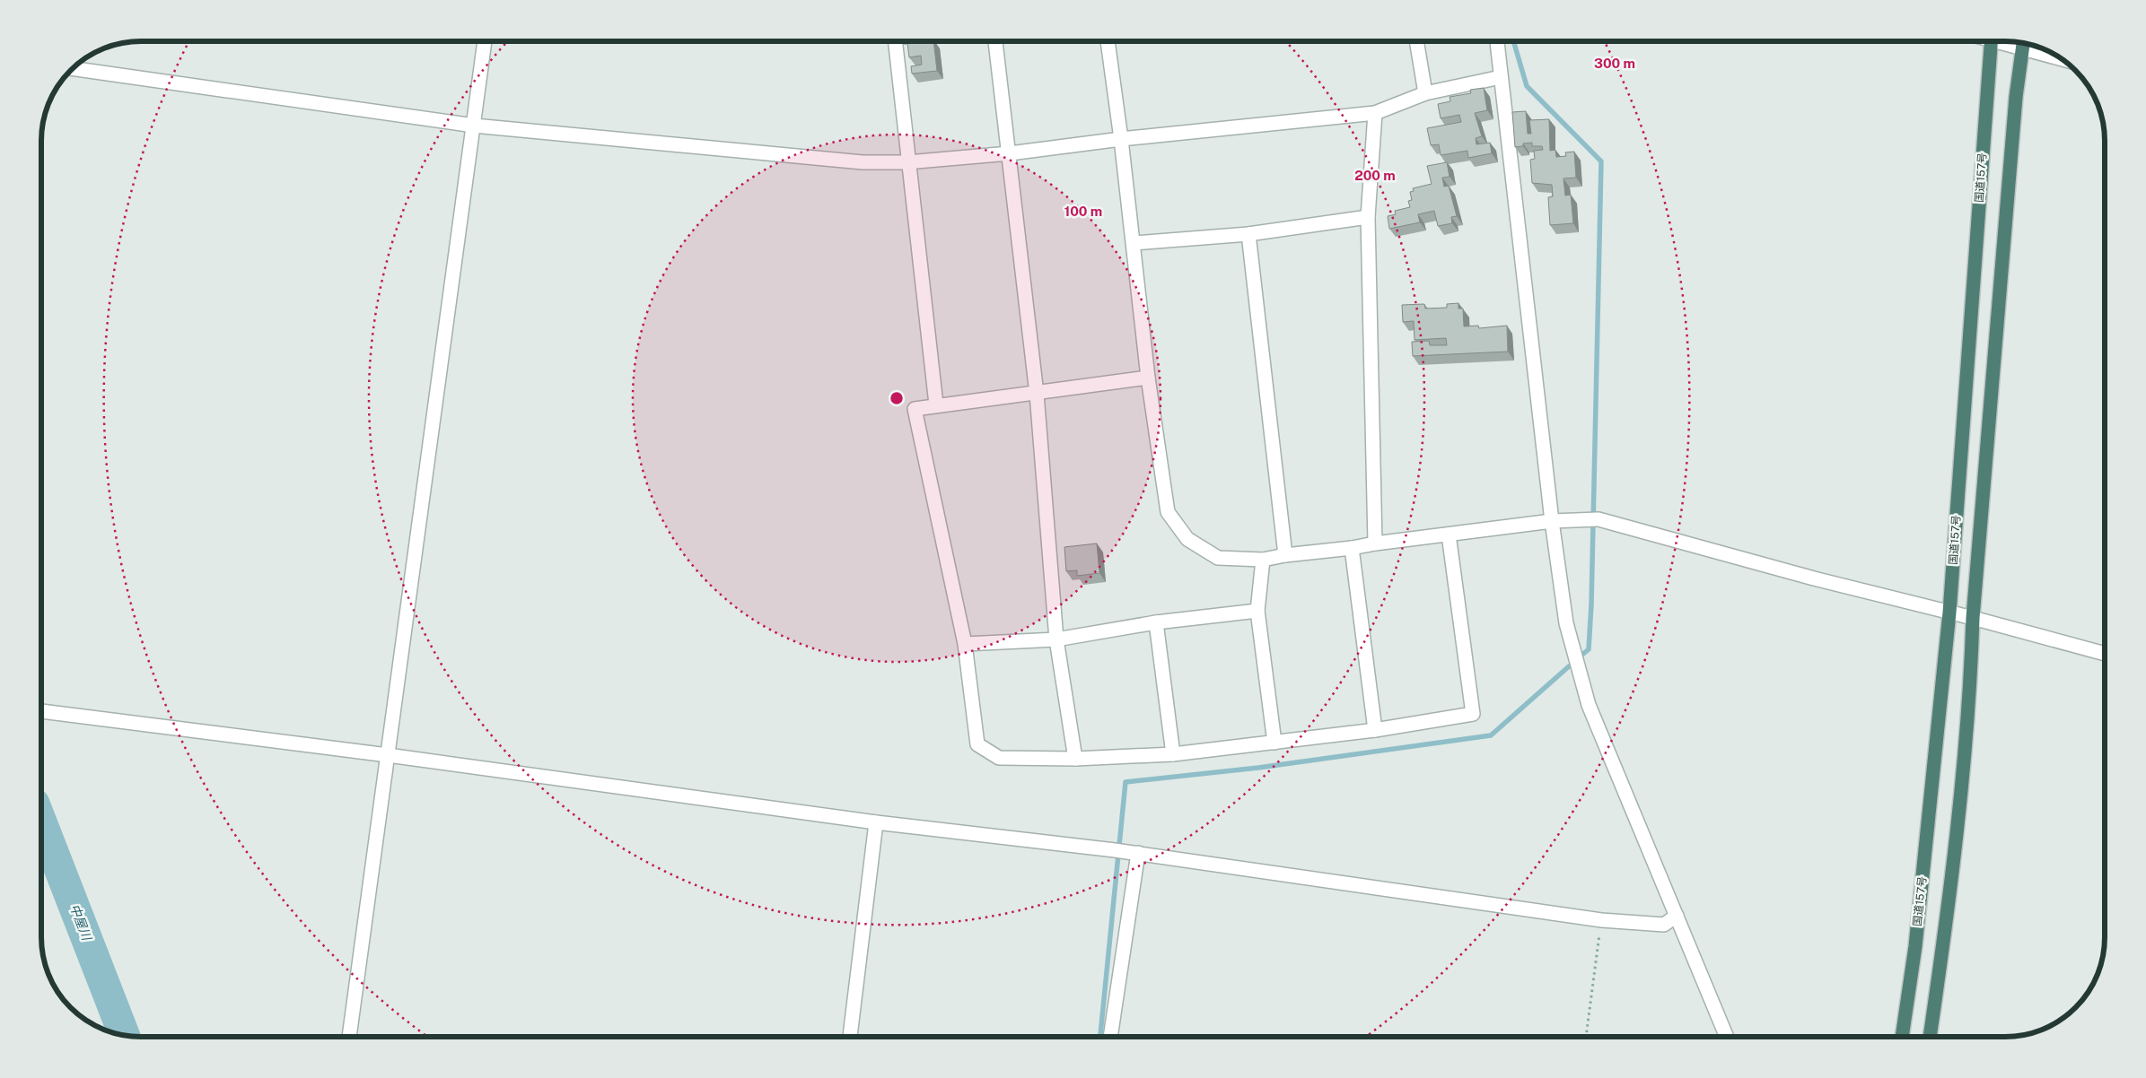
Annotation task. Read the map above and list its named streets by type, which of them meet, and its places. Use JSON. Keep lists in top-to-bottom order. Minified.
{"streets":{"highway":["国道157号"]},"water":["中屋川"],"rings":["300 m","200 m","100 m"]}
